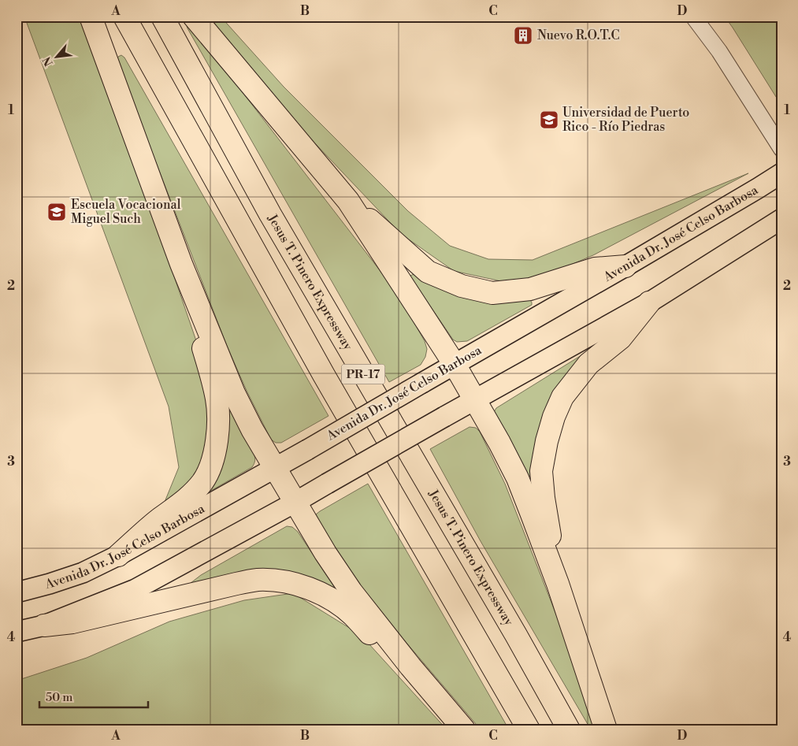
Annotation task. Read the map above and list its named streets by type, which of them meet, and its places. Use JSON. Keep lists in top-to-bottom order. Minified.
{"streets":{"highway":["Jesus T. Pinero Expressway","PR-17"],"main road":["Avenida Dr. José Celso Barbosa"]},"places":{"building":["Nuevo R.O.T.C"],"school or university":["Universidad de Puerto Rico - Río Piedras","Escuela Vocacional Miguel Such"]},"scale_bar":"50 m","north":"bottom left","grid":{"columns":["A","B","C","D"],"rows":["1","2","3","4"]}}
